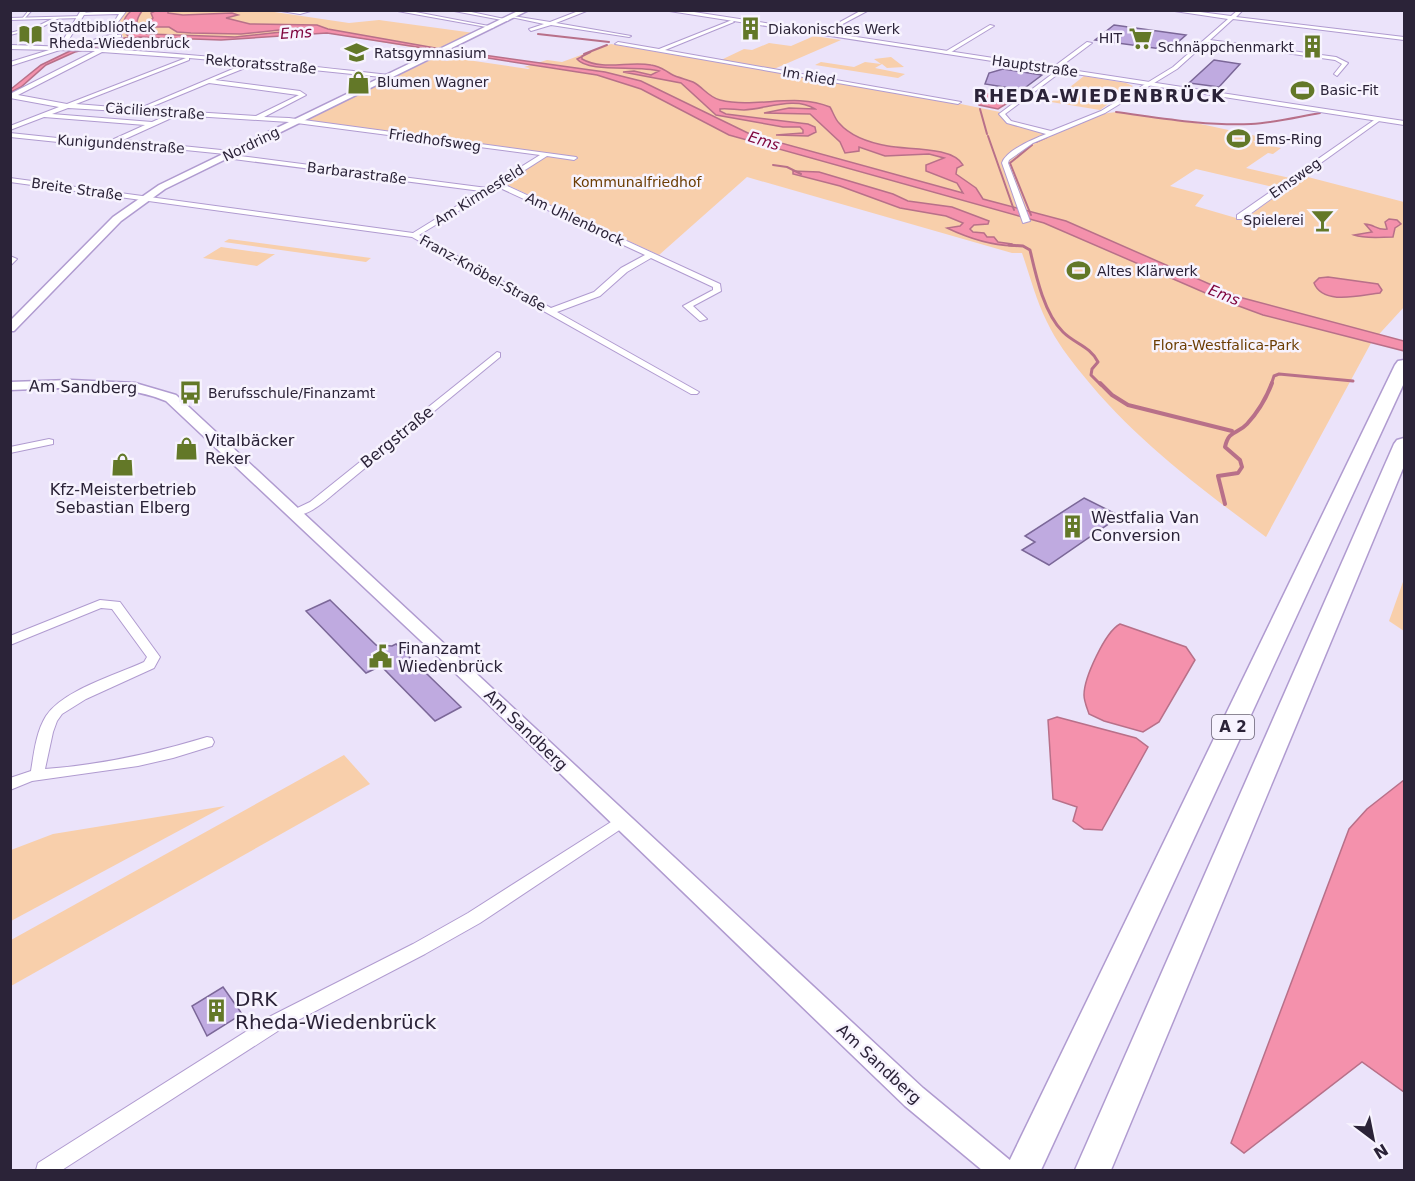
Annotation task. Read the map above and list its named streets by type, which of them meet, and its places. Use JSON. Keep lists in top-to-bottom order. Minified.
{"streets":{"highway":["A 2"],"main road":["Nordring","Am Sandberg"],"street":["Rektoratsstraße","Hauptstraße","Im Ried","Cäcilienstraße","Friedhofsweg","Kunigundenstraße","Barbarastraße","Emsweg","Breite Straße","Am Kirmesfeld","Am Uhlenbrock","Franz-Knöbel-Straße","Bergstraße"]},"crossings":[["Rektoratsstraße","Nordring"],["Hauptstraße","Emsweg"],["Cäcilienstraße","Friedhofsweg"],["Cäcilienstraße","Nordring"],["Friedhofsweg","Nordring"],["Friedhofsweg","Am Kirmesfeld"],["Kunigundenstraße","Nordring"],["Kunigundenstraße","Barbarastraße"],["Nordring","Barbarastraße"],["Nordring","Breite Straße"],["Nordring","Franz-Knöbel-Straße"],["Barbarastraße","Am Kirmesfeld"],["Breite Straße","Franz-Knöbel-Straße"],["Am Kirmesfeld","Am Uhlenbrock"],["Am Kirmesfeld","Franz-Knöbel-Straße"],["Am Uhlenbrock","Franz-Knöbel-Straße"],["Am Sandberg","Bergstraße"]],"districts":["RHEDA-WIEDENBRÜCK"],"water":["Ems"],"parks":["Kommunalfriedhof","Flora-Westfalica-Park"],"places":{"building":["Diakonisches Werk","Schnäppchenmarkt","Westfalia Van Conversion","DRK Rheda-Wiedenbrück"],"library":["Stadtbibliothek Rheda-Wiedenbrück"],"supermarket":["HIT"],"school or university":["Ratsgymnasium"],"shop":["Blumen Wagner","Vitalbäcker Reker","Kfz-Meisterbetrieb Sebastian Elberg"],"sports":["Basic-Fit","Ems-Ring","Altes Klärwerk"],"bar":["Spielerei"],"bus stop":["Berufsschule/Finanzamt"],"public building":["Finanzamt Wiedenbrück"]},"north":"bottom right"}
